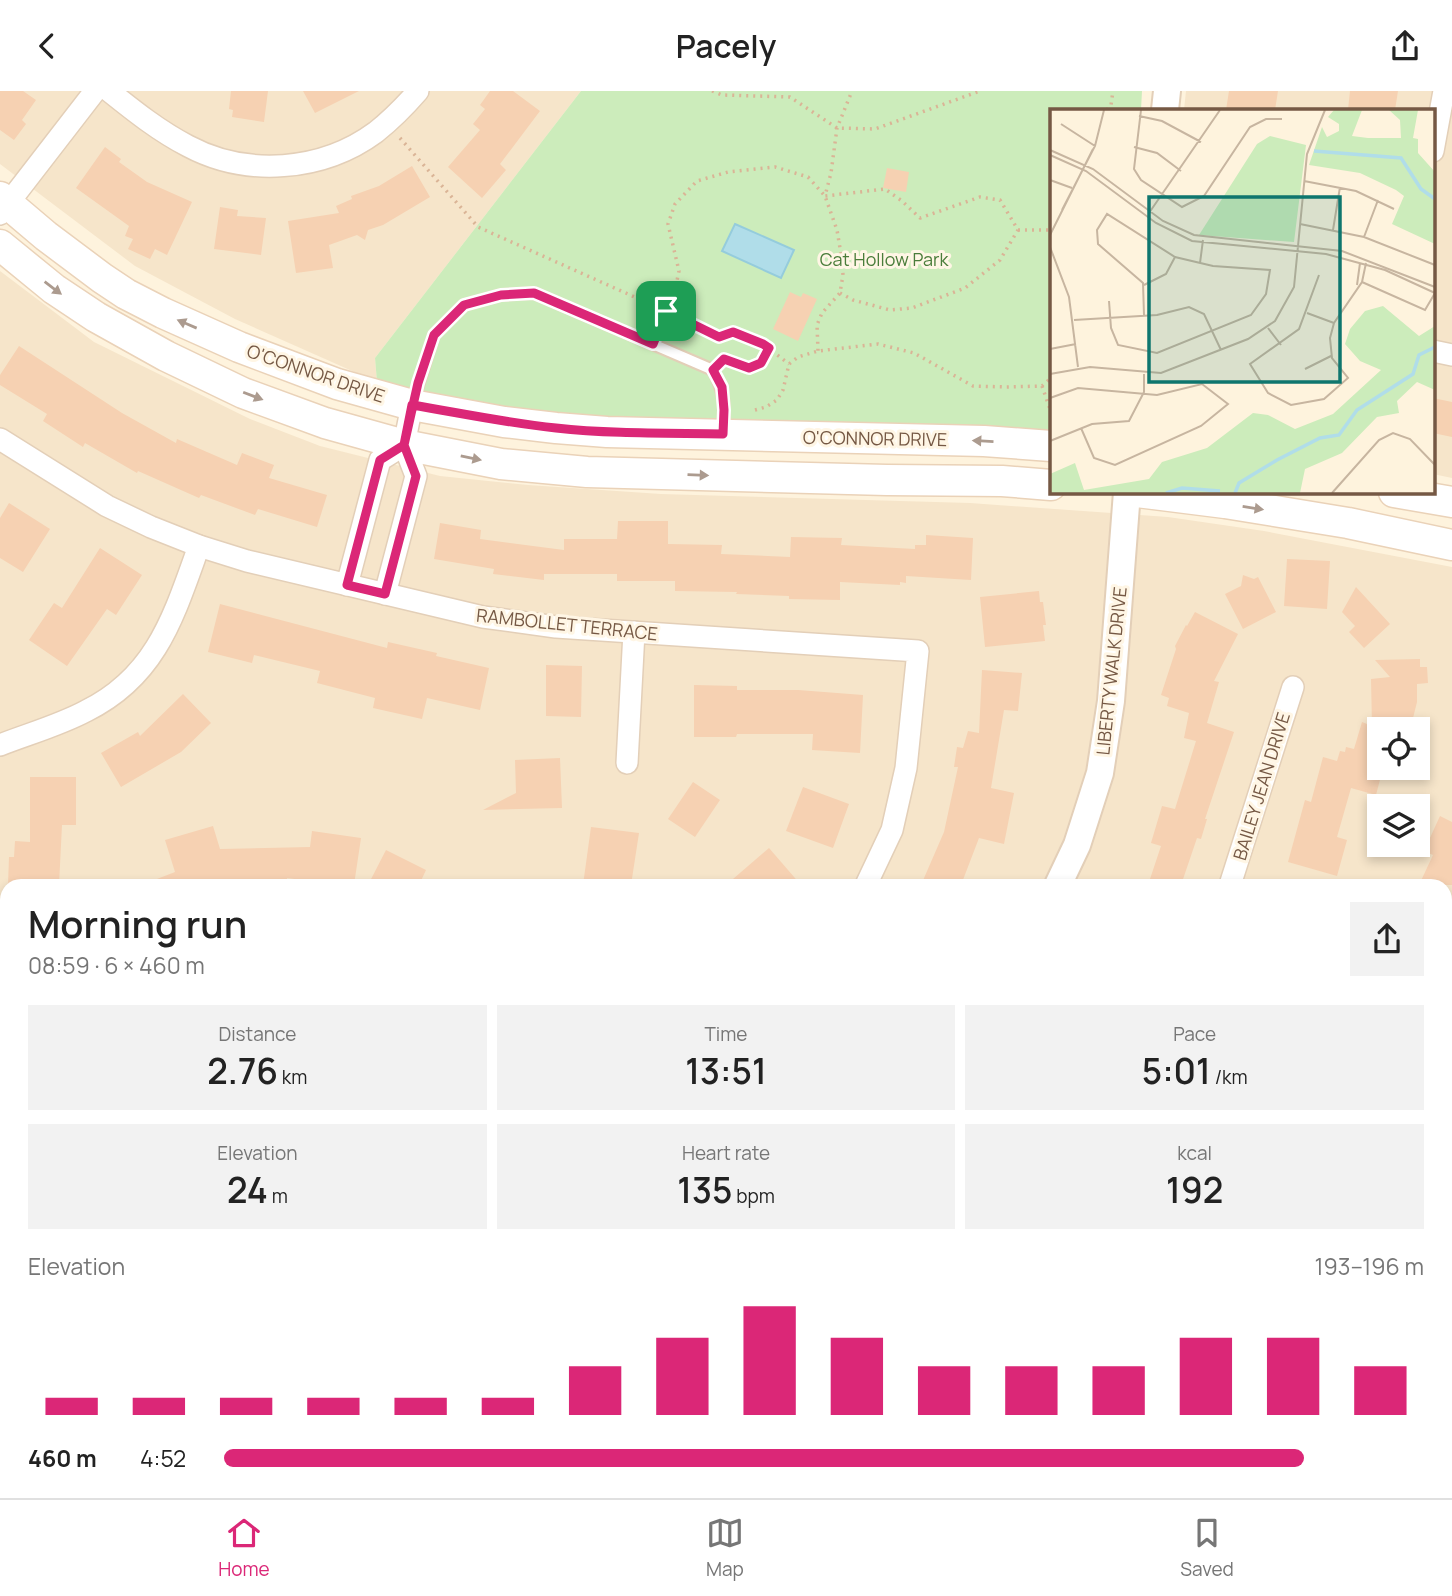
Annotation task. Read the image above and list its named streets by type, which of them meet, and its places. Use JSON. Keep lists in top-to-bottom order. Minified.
{"streets":{"main road":["O'CONNOR DRIVE"],"street":["RAMBOLLET TERRACE","LIBERTY WALK DRIVE","BAILEY JEAN DRIVE"]},"parks":["Cat Hollow Park"],"page":{"header":"Pacely","heading":["Morning run","08:59 · 6 × 460 m"],"stats":[["Distance","2.76 km"],["Time","13:51"],["Pace","5:01 /km"],["Elevation","24 m"],["Heart rate","135 bpm"],["kcal","192"]],"chart":["Elevation","193–196 m"],"list":[{"name":"460 m","note":"4:52"}],"tabs":["Home","Map","Saved"]}}
